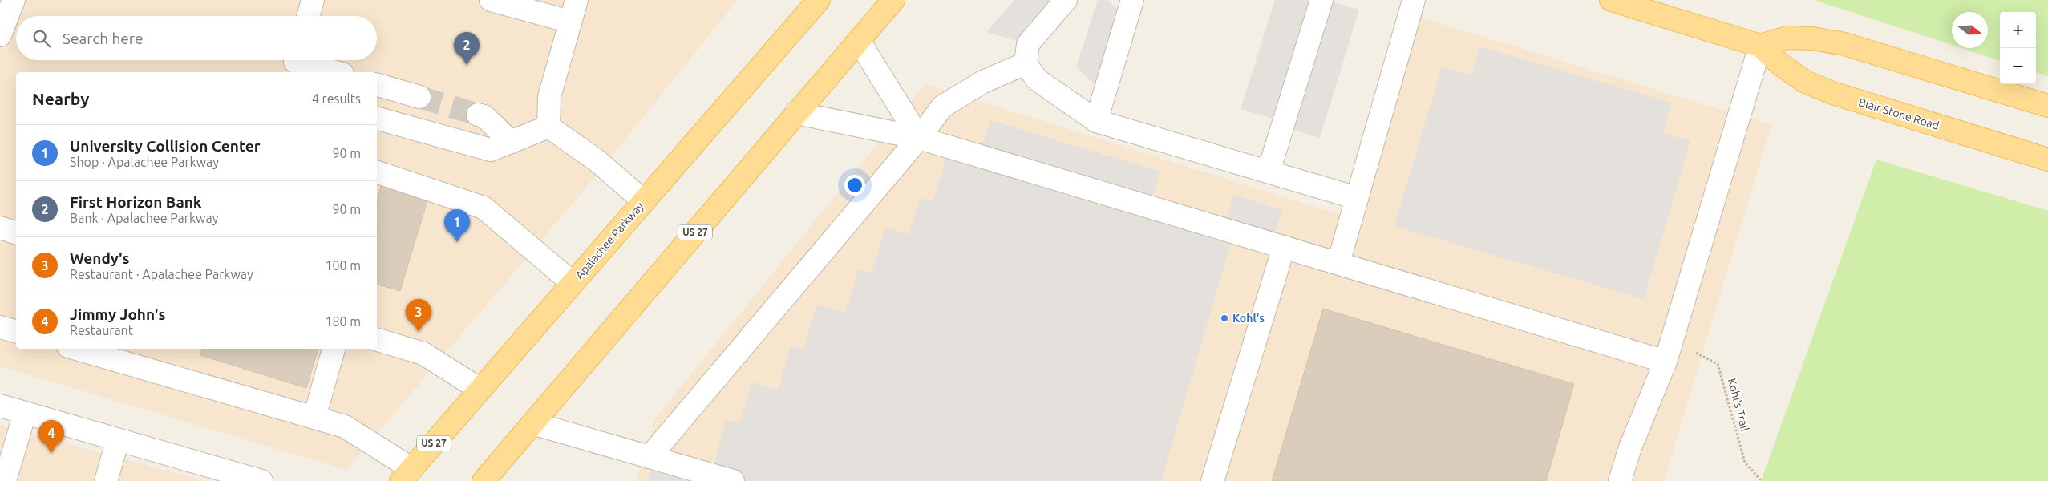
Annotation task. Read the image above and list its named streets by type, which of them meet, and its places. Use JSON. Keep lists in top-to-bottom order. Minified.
{"streets":{"main road":["Blair Stone Road","US 27","Apalachee Parkway"],"path":["Kohl's Trail"]},"places":["Kohl's"],"north":"right","page":{"map_buttons":["+","−"],"search":"Search here","pins":["2","1","3","4"],"heading":["Nearby","4 results"],"list":[{"mark":"1","name":"University Collision Center","note":"Shop · Apalachee Parkway","value":"90 m"},{"mark":"2","name":"First Horizon Bank","note":"Bank · Apalachee Parkway","value":"90 m"},{"mark":"3","name":"Wendy's","note":"Restaurant · Apalachee Parkway","value":"100 m"},{"mark":"4","name":"Jimmy John's","note":"Restaurant","value":"180 m"}]}}
